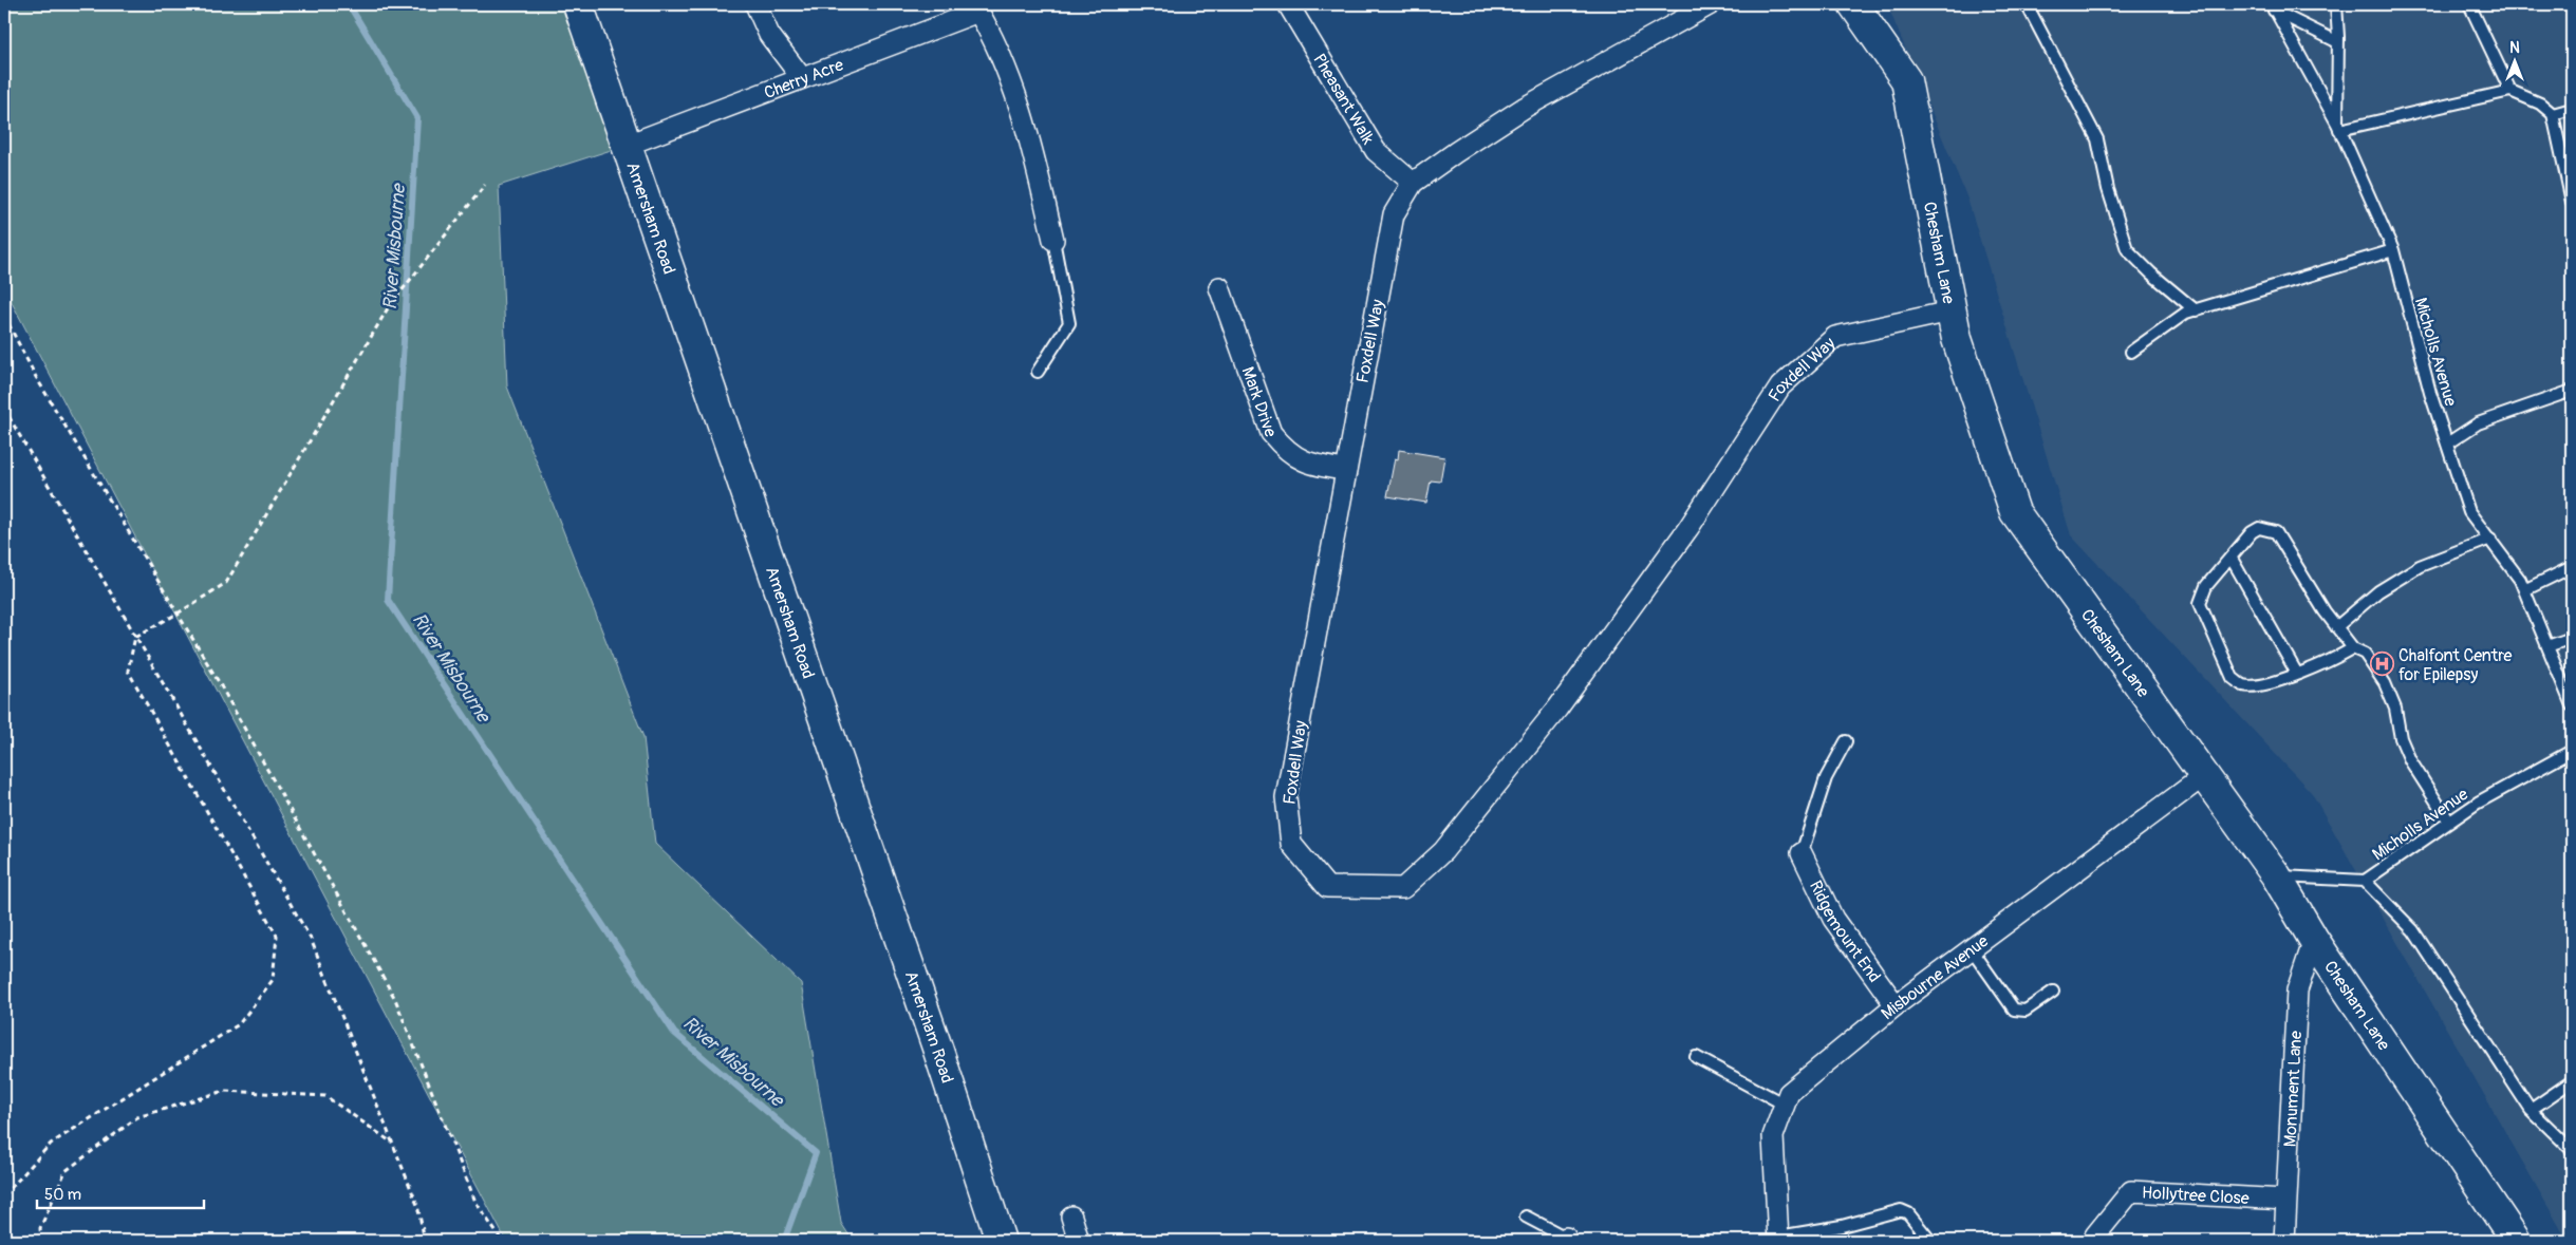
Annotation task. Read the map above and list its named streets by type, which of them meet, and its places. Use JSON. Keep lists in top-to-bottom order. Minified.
{"streets":{"main road":["Amersham Road","Chesham Lane"],"street":["Cherry Acre","Pheasant Walk","Foxdell Way","Mark Drive","Ridgemount End","Misbourne Avenue","Monument Lane","Hollytree Close"],"lane":["Micholls Avenue"]},"crossings":[["Cherry Acre","Amersham Road"],["Pheasant Walk","Foxdell Way"],["Chesham Lane","Foxdell Way"],["Chesham Lane","Micholls Avenue"],["Chesham Lane","Misbourne Avenue"],["Chesham Lane","Monument Lane"],["Foxdell Way","Mark Drive"],["Ridgemount End","Misbourne Avenue"],["Monument Lane","Hollytree Close"]],"water":["River Misbourne"],"places":{"hospital":["Chalfont Centre for Epilepsy"]},"scale_bar":"50 m","north":"top"}
